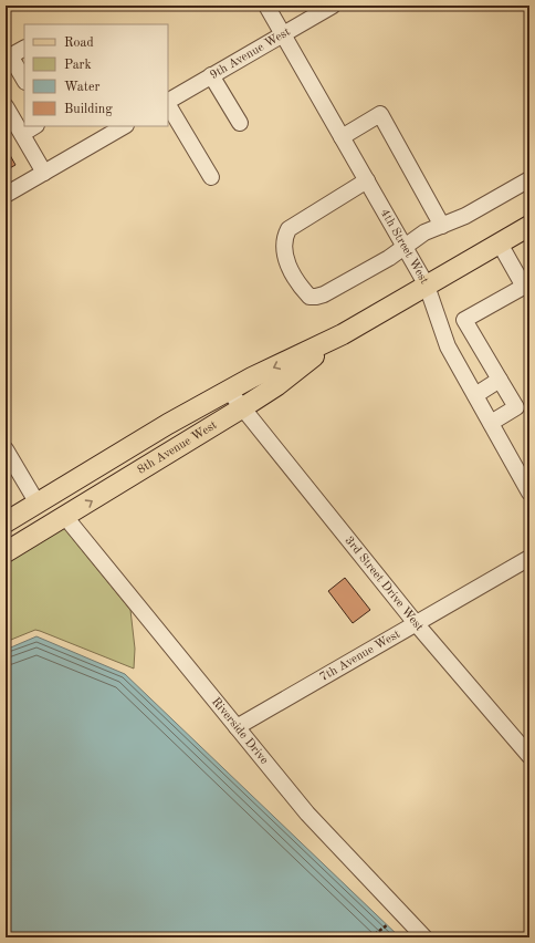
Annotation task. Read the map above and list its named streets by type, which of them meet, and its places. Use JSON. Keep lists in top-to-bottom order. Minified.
{"streets":{"main road":["8th Avenue West"],"street":["9th Avenue West","4th Street West","3rd Street Drive West","7th Avenue West","Riverside Drive"]},"crossings":[["9th Avenue West","4th Street West"],["4th Street West","8th Avenue West"],["8th Avenue West","3rd Street Drive West"],["8th Avenue West","Riverside Drive"],["3rd Street Drive West","7th Avenue West"],["7th Avenue West","Riverside Drive"]],"legend":["Road","Park","Water","Building"]}
